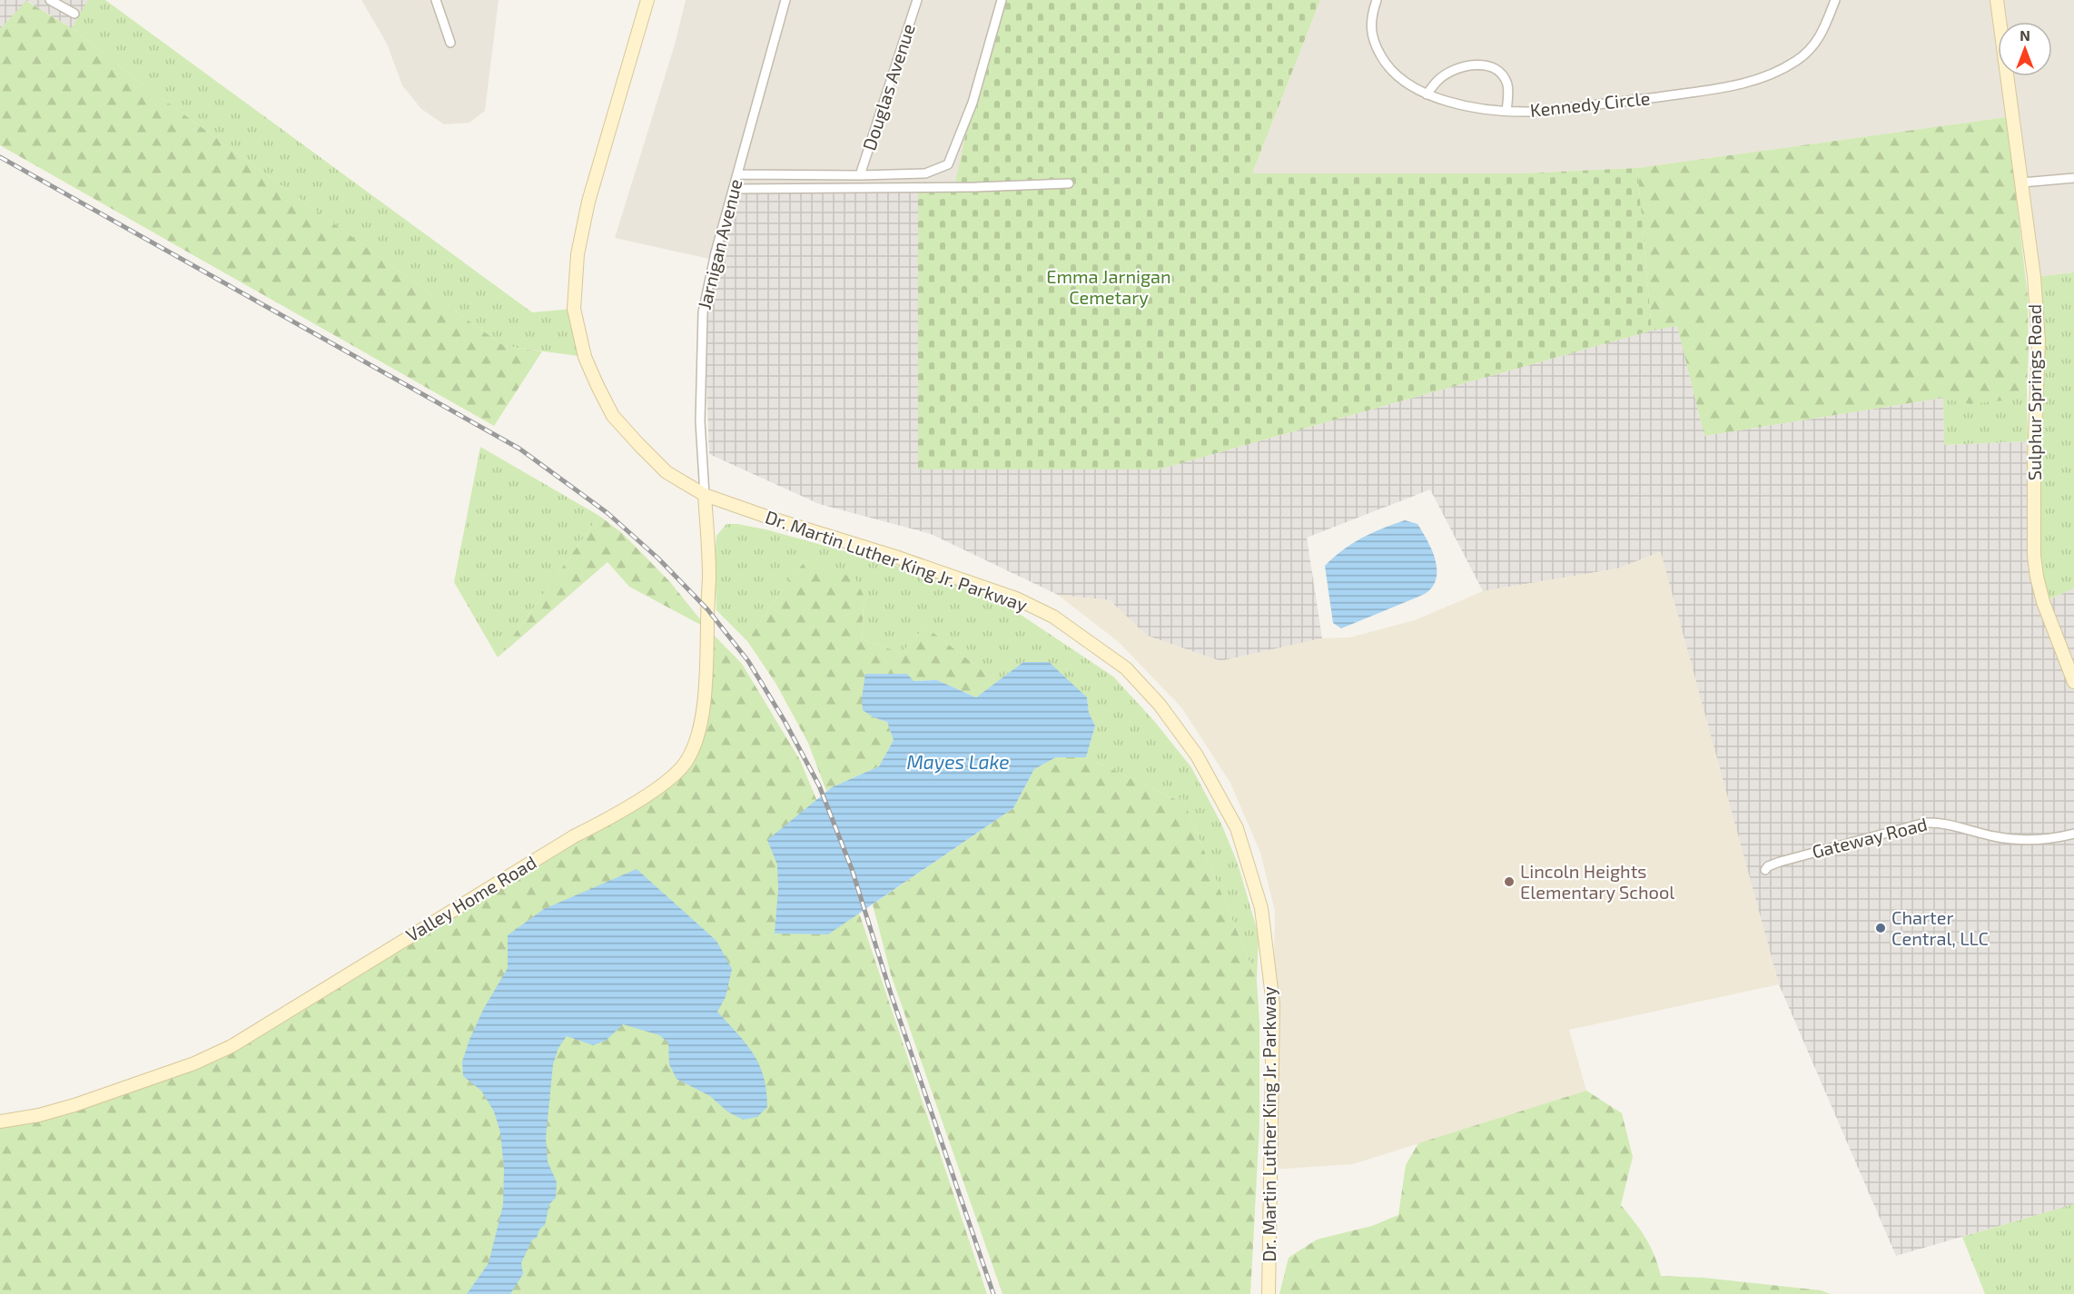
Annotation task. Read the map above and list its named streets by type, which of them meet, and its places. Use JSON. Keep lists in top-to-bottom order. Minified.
{"streets":{"street":["Douglas Avenue","Kennedy Circle","Jarnigan Avenue","Sulphur Springs Road","Dr. Martin Luther King Jr. Parkway","Gateway Road","Valley Home Road"]},"crossings":[["Jarnigan Avenue","Dr. Martin Luther King Jr. Parkway"],["Jarnigan Avenue","Valley Home Road"],["Dr. Martin Luther King Jr. Parkway","Valley Home Road"]],"water":["Mayes Lake"],"parks":["Emma Jarnigan Cemetary"],"places":["Lincoln Heights Elementary School","Charter Central, LLC"],"north":"top"}
